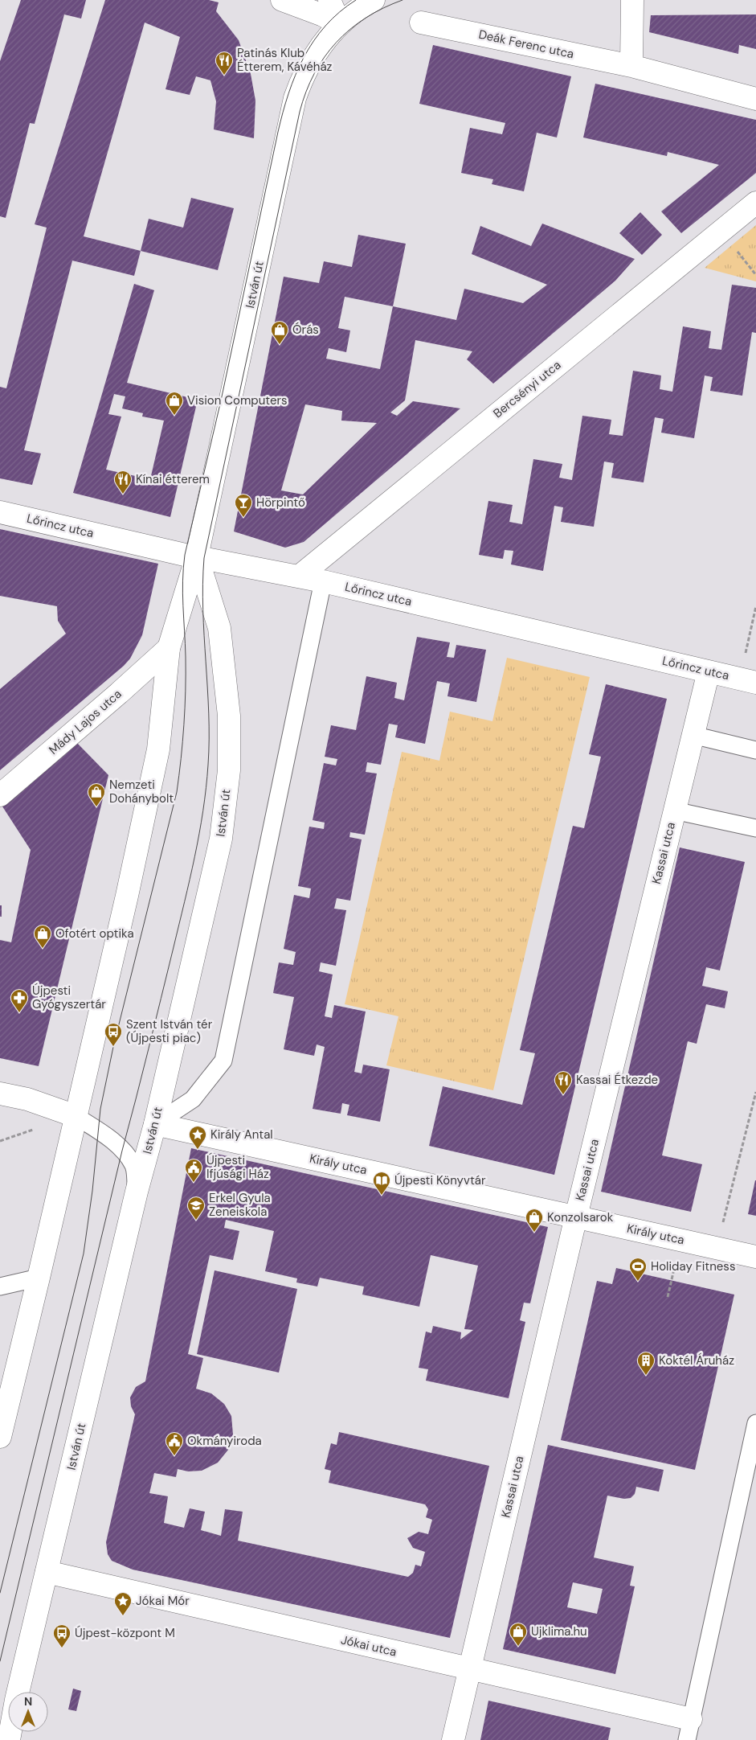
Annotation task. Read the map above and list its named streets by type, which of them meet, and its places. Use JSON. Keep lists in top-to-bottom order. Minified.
{"streets":{"street":["Deák Ferenc utca","István út","Bercsényi utca","Lőrincz utca","Mády Lajos utca","Kassai utca","Király utca","Jókai utca"]},"crossings":[["István út","Lőrincz utca"],["István út","Mády Lajos utca"],["István út","Király utca"],["István út","Jókai utca"],["Bercsényi utca","Lőrincz utca"],["Lőrincz utca","Kassai utca"],["Kassai utca","Király utca"],["Kassai utca","Jókai utca"]],"places":{"restaurant":["Patinás Klub Étterem, Kávéház","Kínai étterem","Kassai Étkezde"],"shop":["Órás","Vision Computers","Nemzeti Dohánybolt","Ofotért optika","Konzolsarok","Ujklima.hu"],"bar":["Hörpintő"],"pharmacy":["Újpesti Gyógyszertár"],"bus stop":["Szent István tér (Újpesti piac)","Újpest-központ M"],"place":["Király Antal","Jókai Mór"],"public building":["Újpesti Ifjúsági Ház","Okmányiroda"],"library":["Újpesti Könyvtár"],"school or university":["Erkel Gyula Zeneiskola"],"sports":["Holiday Fitness"],"building":["Koktél Áruház"]},"north":"top"}
